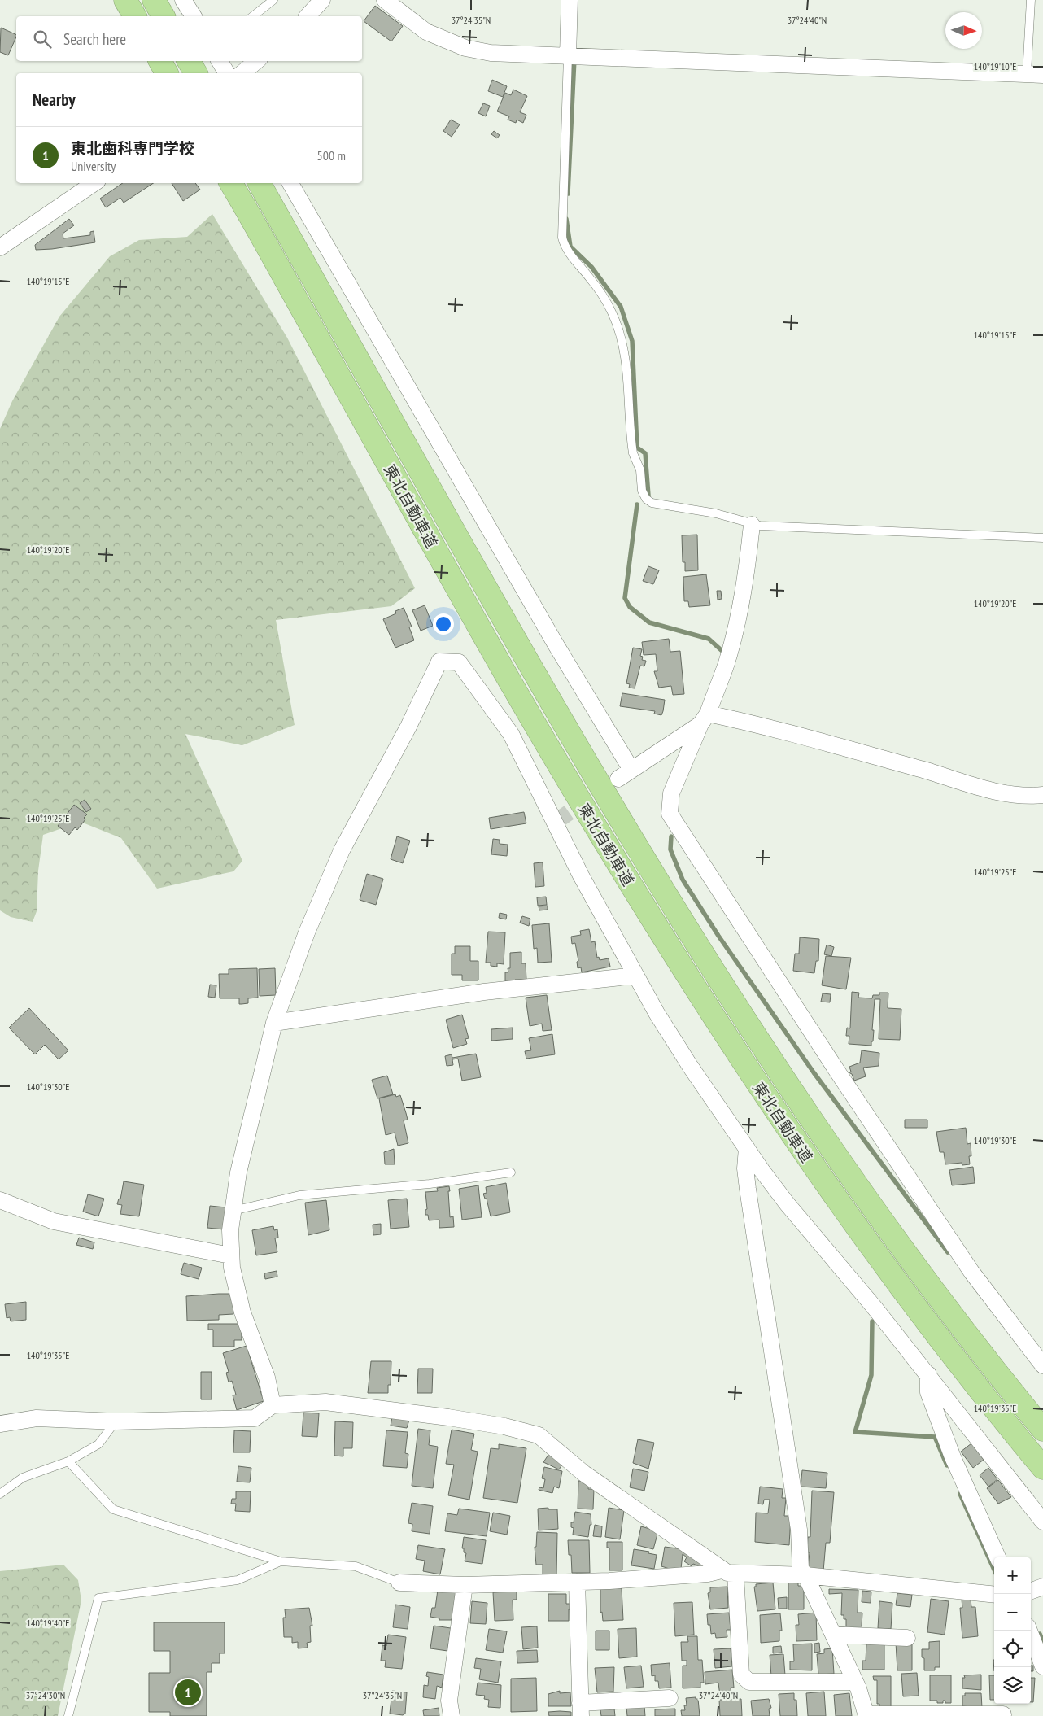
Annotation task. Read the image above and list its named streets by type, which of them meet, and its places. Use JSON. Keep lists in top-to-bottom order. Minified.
{"streets":{"highway":["東北自動車道"]},"north":"right","page":{"search":"Search here","heading":"Nearby","list":[{"mark":"1","name":"東北歯科専門学校","note":"University","value":"500 m"}],"map_buttons":["+","−"],"pins":"1"},"coordinates":["37°24'35\"N","37°24'40\"N","140°19'10\"E","140°19'15\"E","140°19'20\"E","140°19'25\"E","140°19'30\"E","140°19'35\"E","140°19'40\"E","37°24'30\"N"]}
